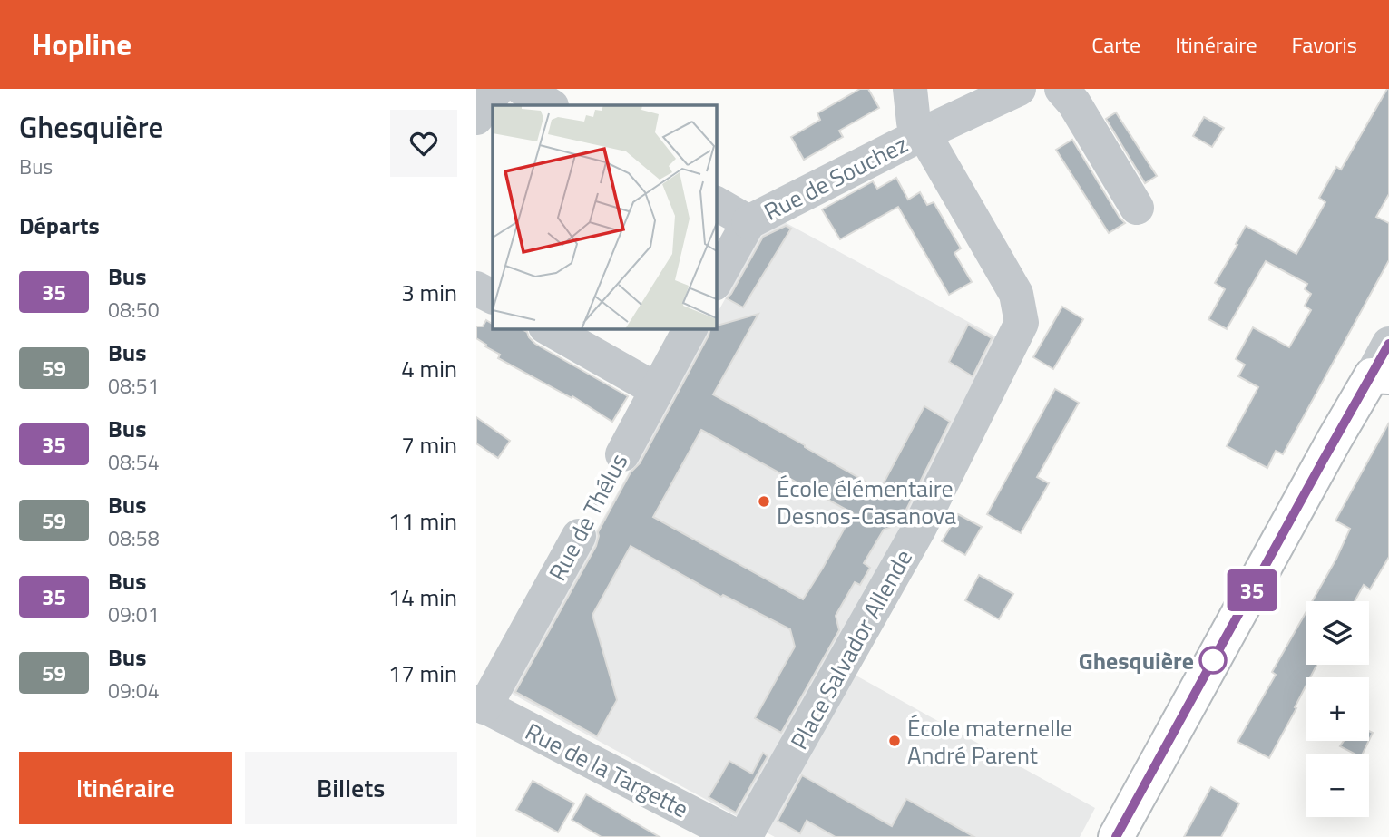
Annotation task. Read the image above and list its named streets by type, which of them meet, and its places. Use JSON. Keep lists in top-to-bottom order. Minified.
{"streets":{"street":["Rue de Souchez","Rue de Thélus","Place Salvador Allende","Rue de la Targette"]},"crossings":[["Rue de Souchez","Place Salvador Allende"],["Rue de Thélus","Rue de la Targette"]],"places":["École élémentaire Desnos-Casanova","Ghesquière","École maternelle André Parent"],"lines":["bus line 35"],"page":{"header":"Hopline","nav":["Carte","Itinéraire","Favoris"],"heading":[["Ghesquière","Bus"],"Départs"],"on_map":"35","list":[{"mark":"35","name":"Bus","note":"08:50","value":"3 min"},{"mark":"59","name":"Bus","note":"08:51","value":"4 min"},{"mark":"35","name":"Bus","note":"08:54","value":"7 min"},{"mark":"59","name":"Bus","note":"08:58","value":"11 min"},{"mark":"35","name":"Bus","note":"09:01","value":"14 min"},{"mark":"59","name":"Bus","note":"09:04","value":"17 min"}],"map_buttons":["+","−"],"buttons":["Itinéraire","Billets"]}}
